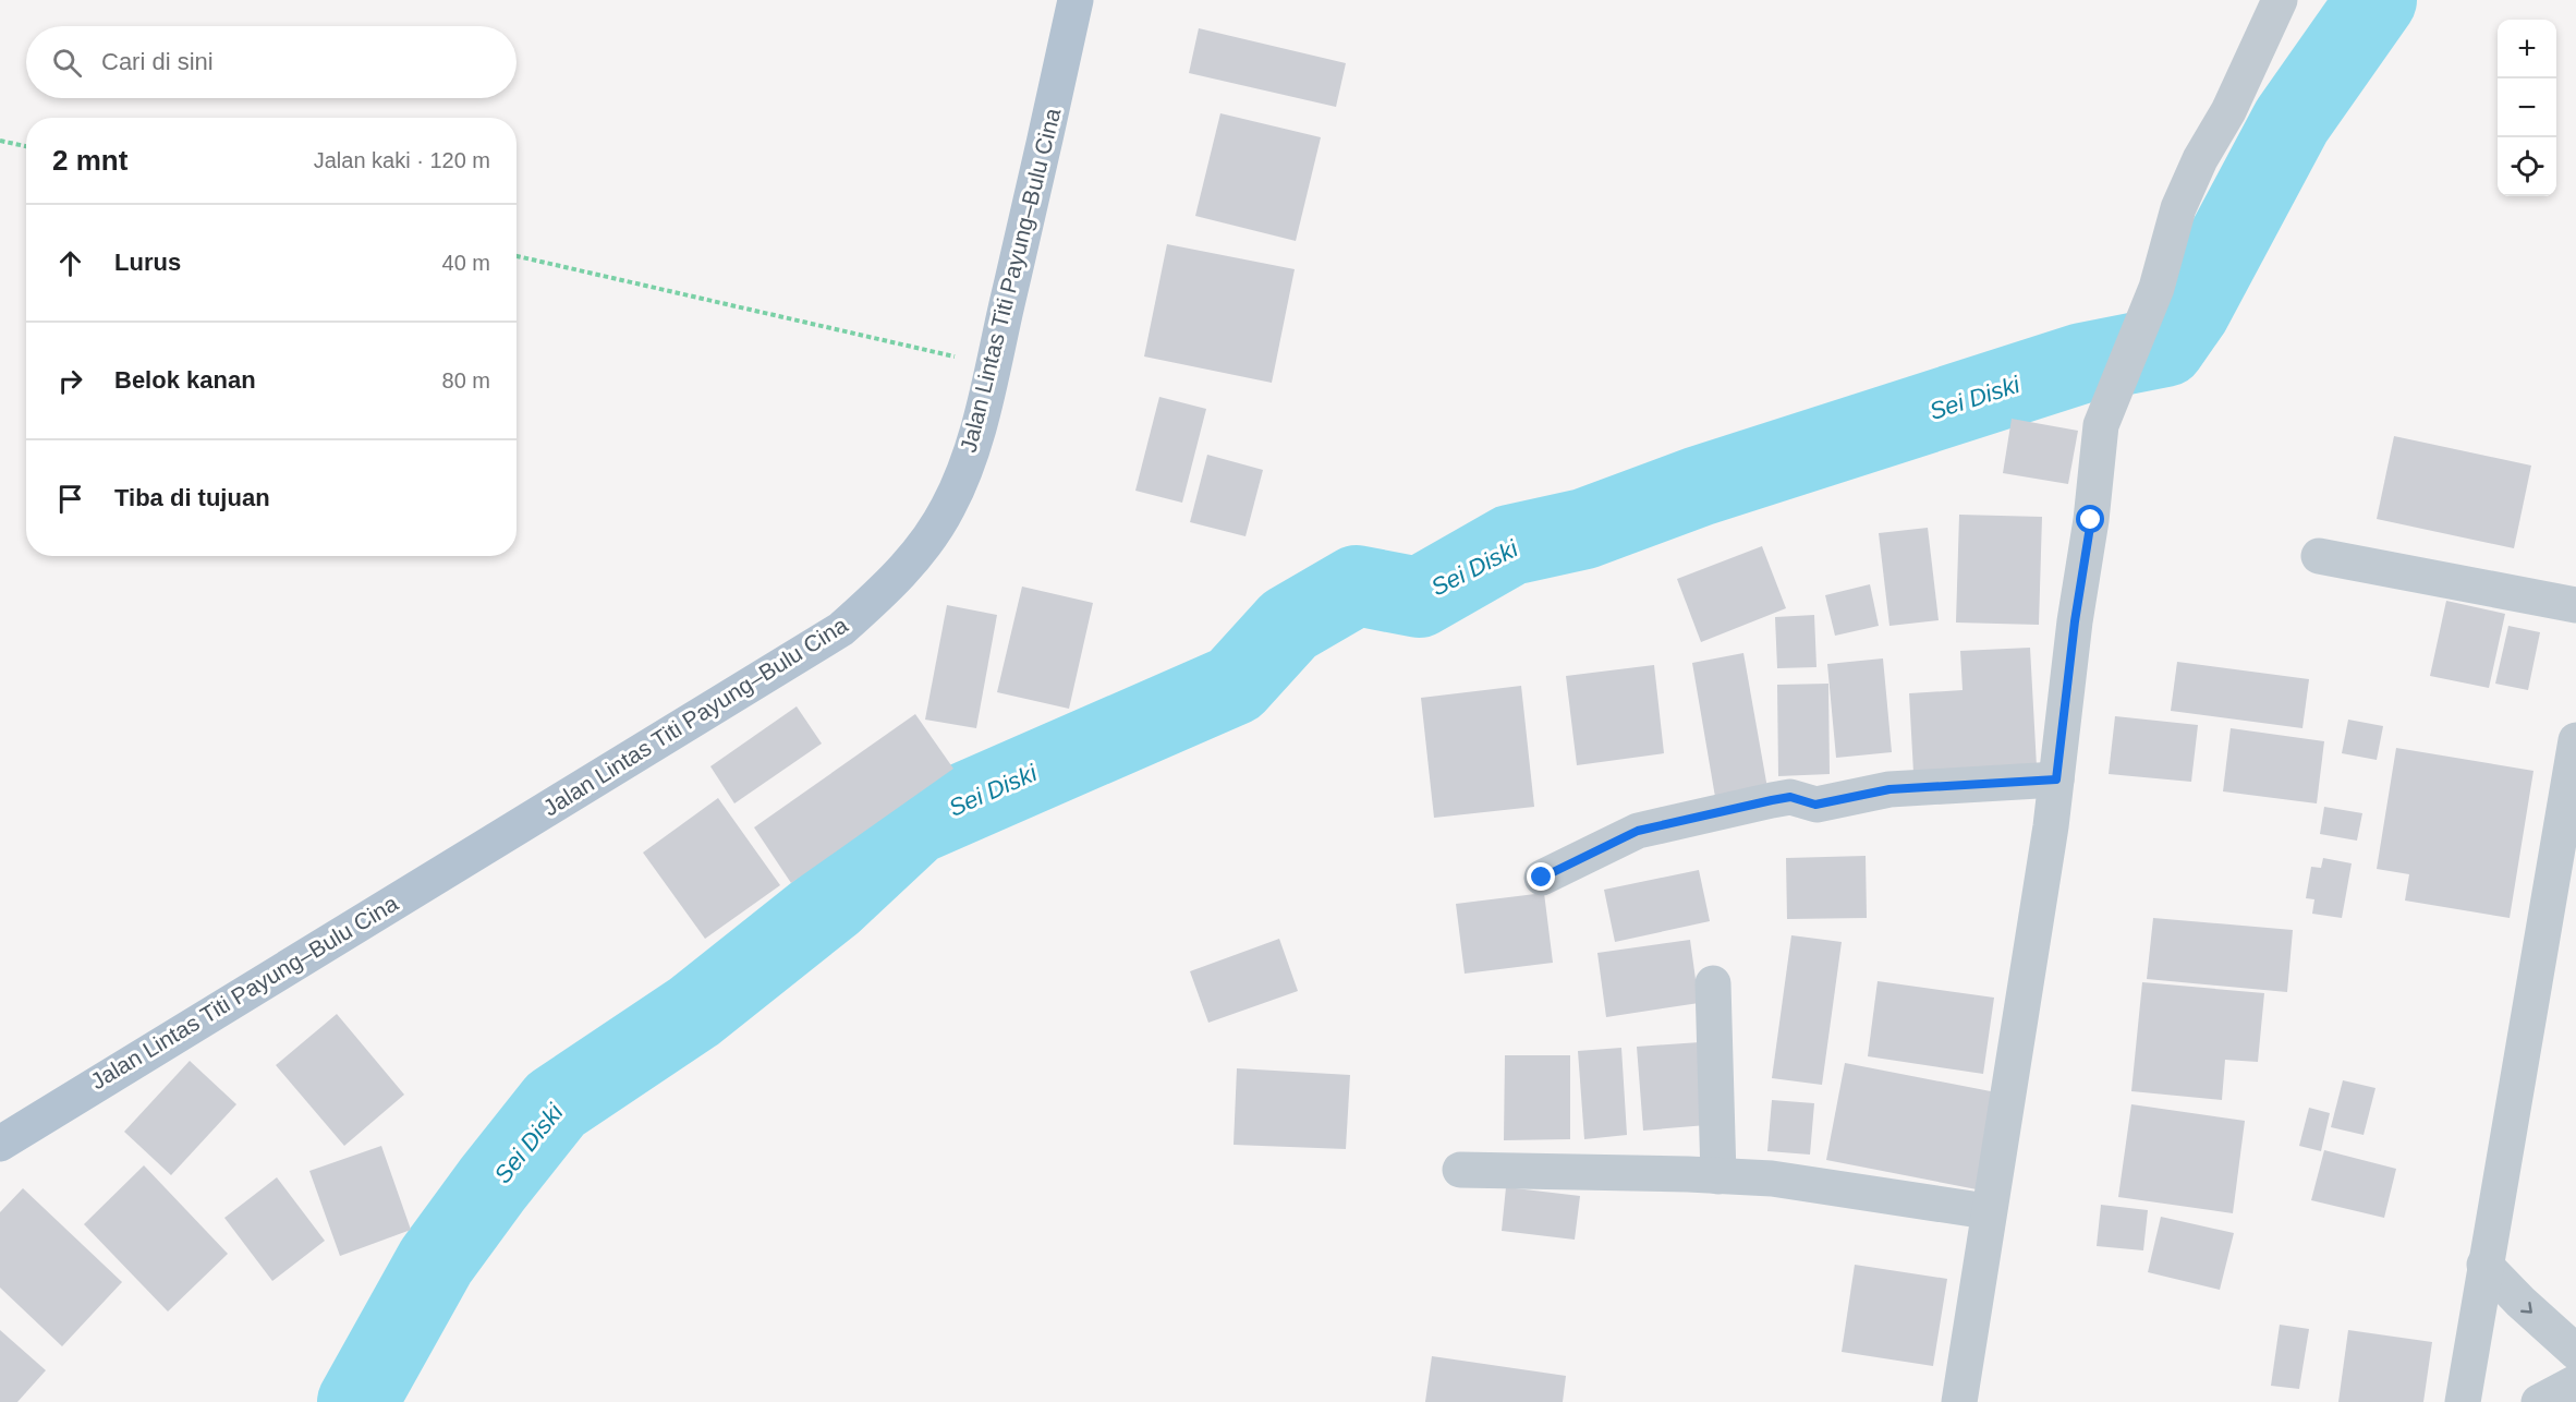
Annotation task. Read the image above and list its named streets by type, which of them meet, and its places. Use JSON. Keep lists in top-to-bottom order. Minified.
{"streets":{"main road":["Jalan Lintas Titi Payung–Bulu Cina"]},"water":["Sei Diski"],"page":{"map_buttons":["+","−"],"search":"Cari di sini","heading":["2 mnt","Jalan kaki · 120 m"],"list":[["Lurus","40 m"],["Belok kanan","80 m"],"Tiba di tujuan"]}}
